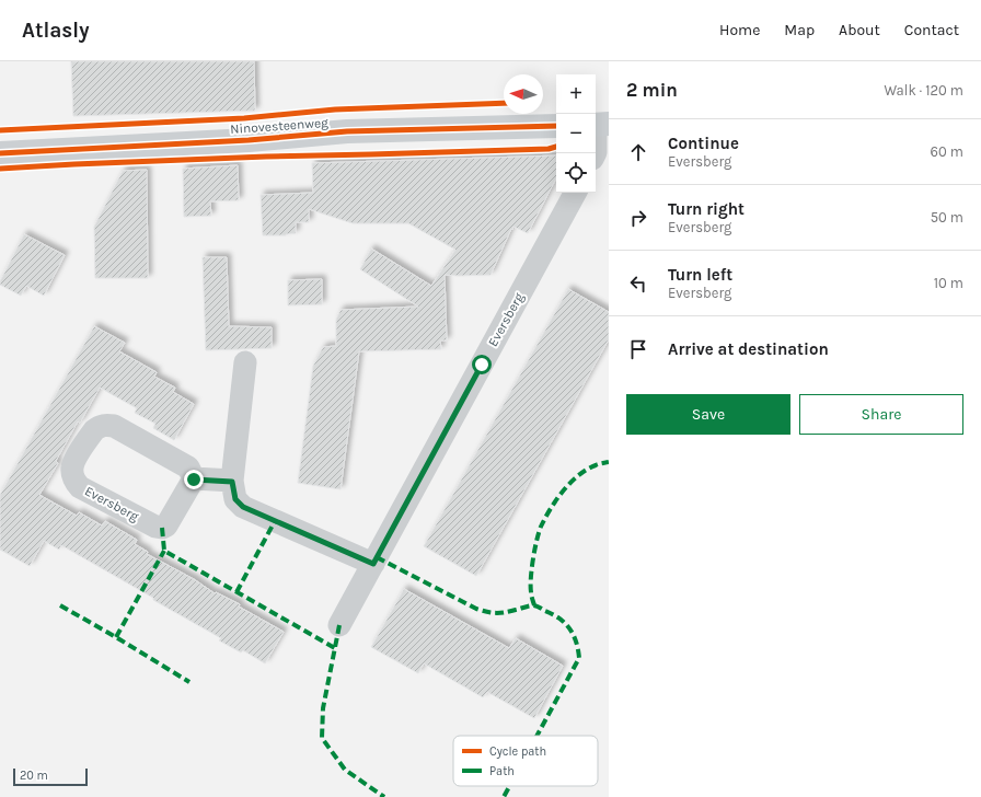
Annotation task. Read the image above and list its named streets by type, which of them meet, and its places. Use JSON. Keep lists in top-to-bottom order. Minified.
{"streets":{"main road":["Ninovesteenweg"],"street":["Eversberg"]},"legend":["Cycle path","Path"],"scale_bar":"20 m","north":"left","page":{"header":"Atlasly","nav":["Home","Map","About","Contact"],"heading":["2 min","Walk · 120 m"],"map_buttons":["+","−"],"list":[["Continue","Eversberg","60 m"],["Turn right","Eversberg","50 m"],["Turn left","Eversberg","10 m"],"Arrive at destination"],"buttons":["Save","Share"],"scale":"20 m"}}
